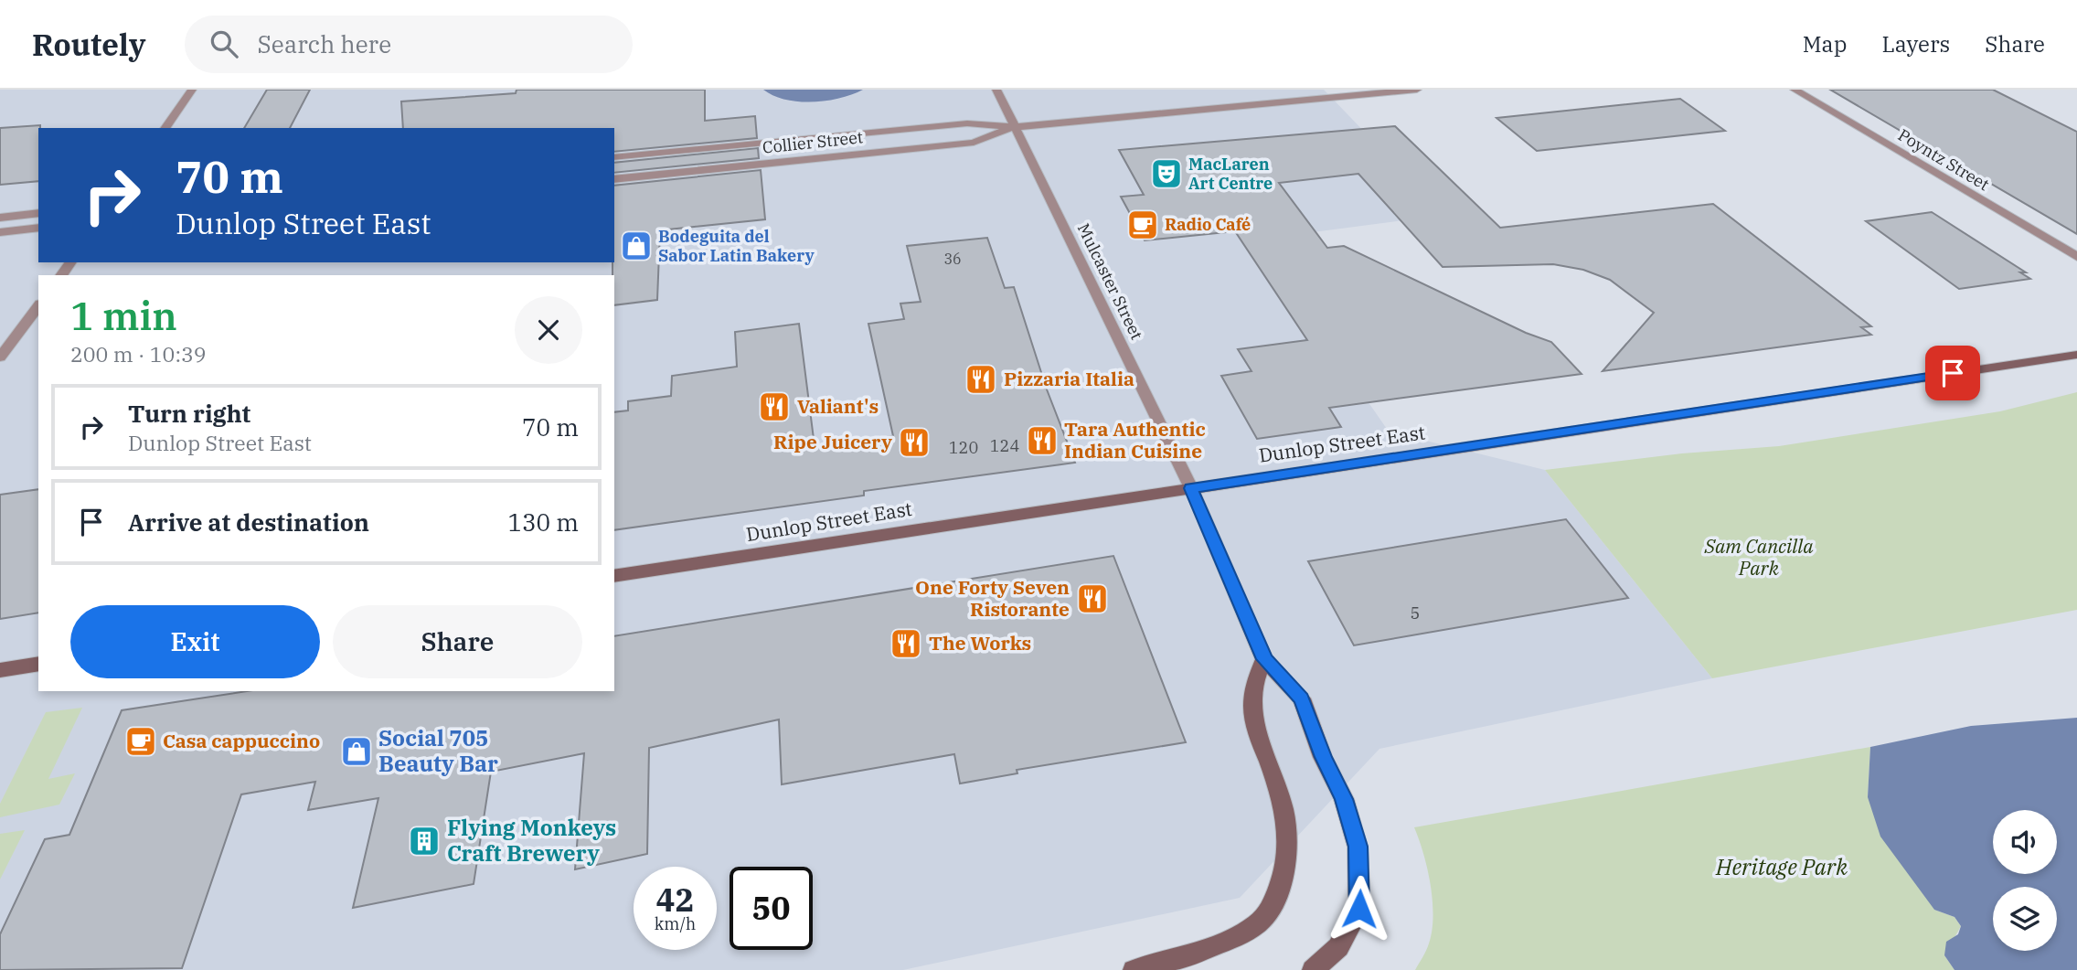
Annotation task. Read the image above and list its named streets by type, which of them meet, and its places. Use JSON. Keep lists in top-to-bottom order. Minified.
{"streets":{"main road":["Dunlop Street East"],"street":["Collier Street","Poyntz Street","Mulcaster Street"]},"crossings":[["Collier Street","Mulcaster Street"],["Mulcaster Street","Dunlop Street East"]],"parks":["Sam Cancilla Park","Heritage Park"],"places":{"theatre":["MacLaren Art Centre"],"cafe":["Radio Café","Casa cappuccino"],"shop":["Bodeguita del Sabor Latin Bakery","Social 705 Beauty Bar"],"restaurant":["Pizzaria Italia","Valiant's","Tara Authentic Indian Cuisine","Ripe Juicery","One Forty Seven Ristorante","The Works"],"building":["Flying Monkeys Craft Brewery"]},"house_numbers":["36","124","120","5"],"page":{"header":"Routely","search":"Search here","nav":["Map","Layers","Share"],"turn":["70 m","Dunlop Street East"],"heading":["1 min","200 m · 10:39"],"list":[{"name":"Turn right","note":"Dunlop Street East","value":"70 m"},{"name":"Arrive at destination","value":"130 m"}],"buttons":["Exit","Share"],"speed":"42 km/h","limit":"50"}}
